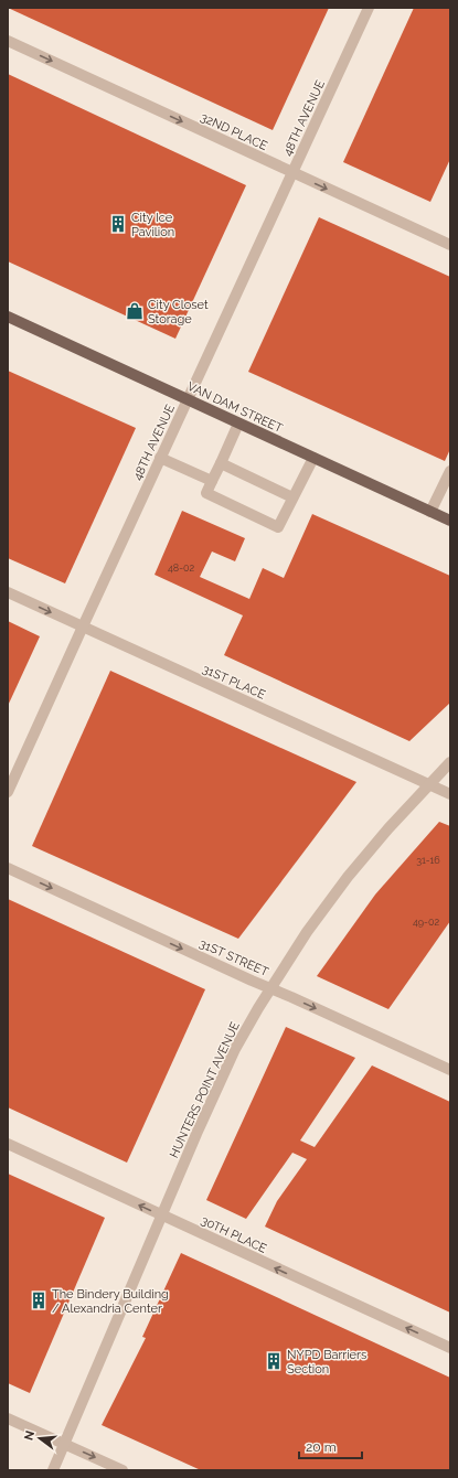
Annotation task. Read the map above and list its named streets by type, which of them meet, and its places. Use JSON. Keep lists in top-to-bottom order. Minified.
{"streets":{"main road":["VAN DAM STREET"],"street":["48TH AVENUE","32ND PLACE","31ST PLACE","31ST STREET","HUNTERS POINT AVENUE","30TH PLACE"]},"crossings":[["48TH AVENUE","32ND PLACE"],["48TH AVENUE","VAN DAM STREET"],["48TH AVENUE","31ST PLACE"],["31ST PLACE","HUNTERS POINT AVENUE"],["31ST STREET","HUNTERS POINT AVENUE"],["HUNTERS POINT AVENUE","30TH PLACE"]],"one_way":["32ND PLACE","31ST STREET","30TH PLACE"],"places":{"building":["City Ice Pavilion","The Bindery Building / Alexandria Center","NYPD Barriers Section"],"shop":["City Closet Storage"]},"house_numbers":["48-02","31-16","49-02"],"scale_bar":"20 m","north":"left"}
